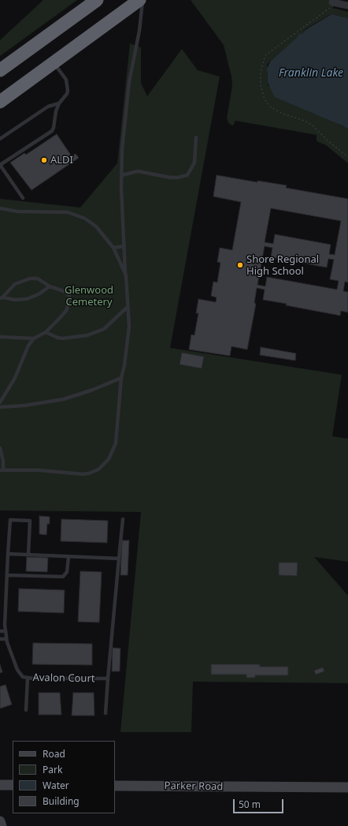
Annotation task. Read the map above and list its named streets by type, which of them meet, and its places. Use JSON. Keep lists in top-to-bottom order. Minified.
{"streets":{"street":["Parker Road"],"lane":["Avalon Court"]},"water":["Franklin Lake"],"parks":["Glenwood Cemetery"],"places":["ALDI","Shore Regional High School"],"legend":["Road","Park","Water","Building"],"scale_bar":"50 m"}
